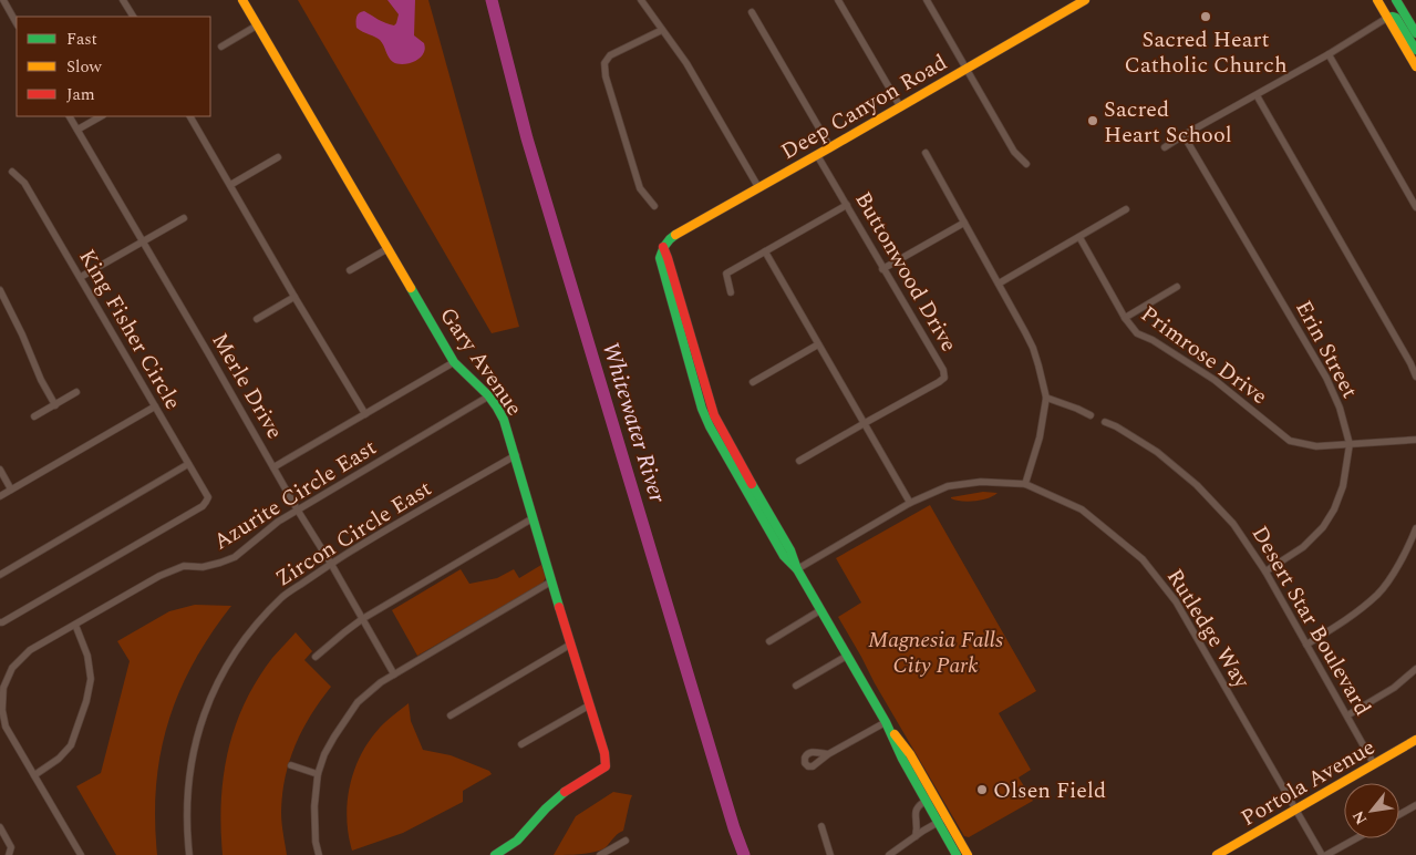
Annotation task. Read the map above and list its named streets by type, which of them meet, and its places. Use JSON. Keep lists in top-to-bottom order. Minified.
{"streets":{"street":["Deep Canyon Road","Buttonwood Drive","King Fisher Circle","Erin Street","Primrose Drive","Gary Avenue","Merle Drive","Azurite Circle East","Zircon Circle East","Desert Star Boulevard","Rutledge Way","Portola Avenue"]},"crossings":[["Deep Canyon Road","Buttonwood Drive"],["Deep Canyon Road","Rutledge Way"],["Erin Street","Primrose Drive"],["Erin Street","Desert Star Boulevard"],["Gary Avenue","Azurite Circle East"],["Gary Avenue","Zircon Circle East"],["Merle Drive","Azurite Circle East"],["Merle Drive","Zircon Circle East"],["Desert Star Boulevard","Portola Avenue"],["Rutledge Way","Portola Avenue"]],"water":["Whitewater River"],"parks":["Magnesia Falls City Park"],"places":["Sacred Heart Catholic Church","Sacred Heart School","Olsen Field"],"legend":["Fast","Slow","Jam"],"north":"bottom left"}
